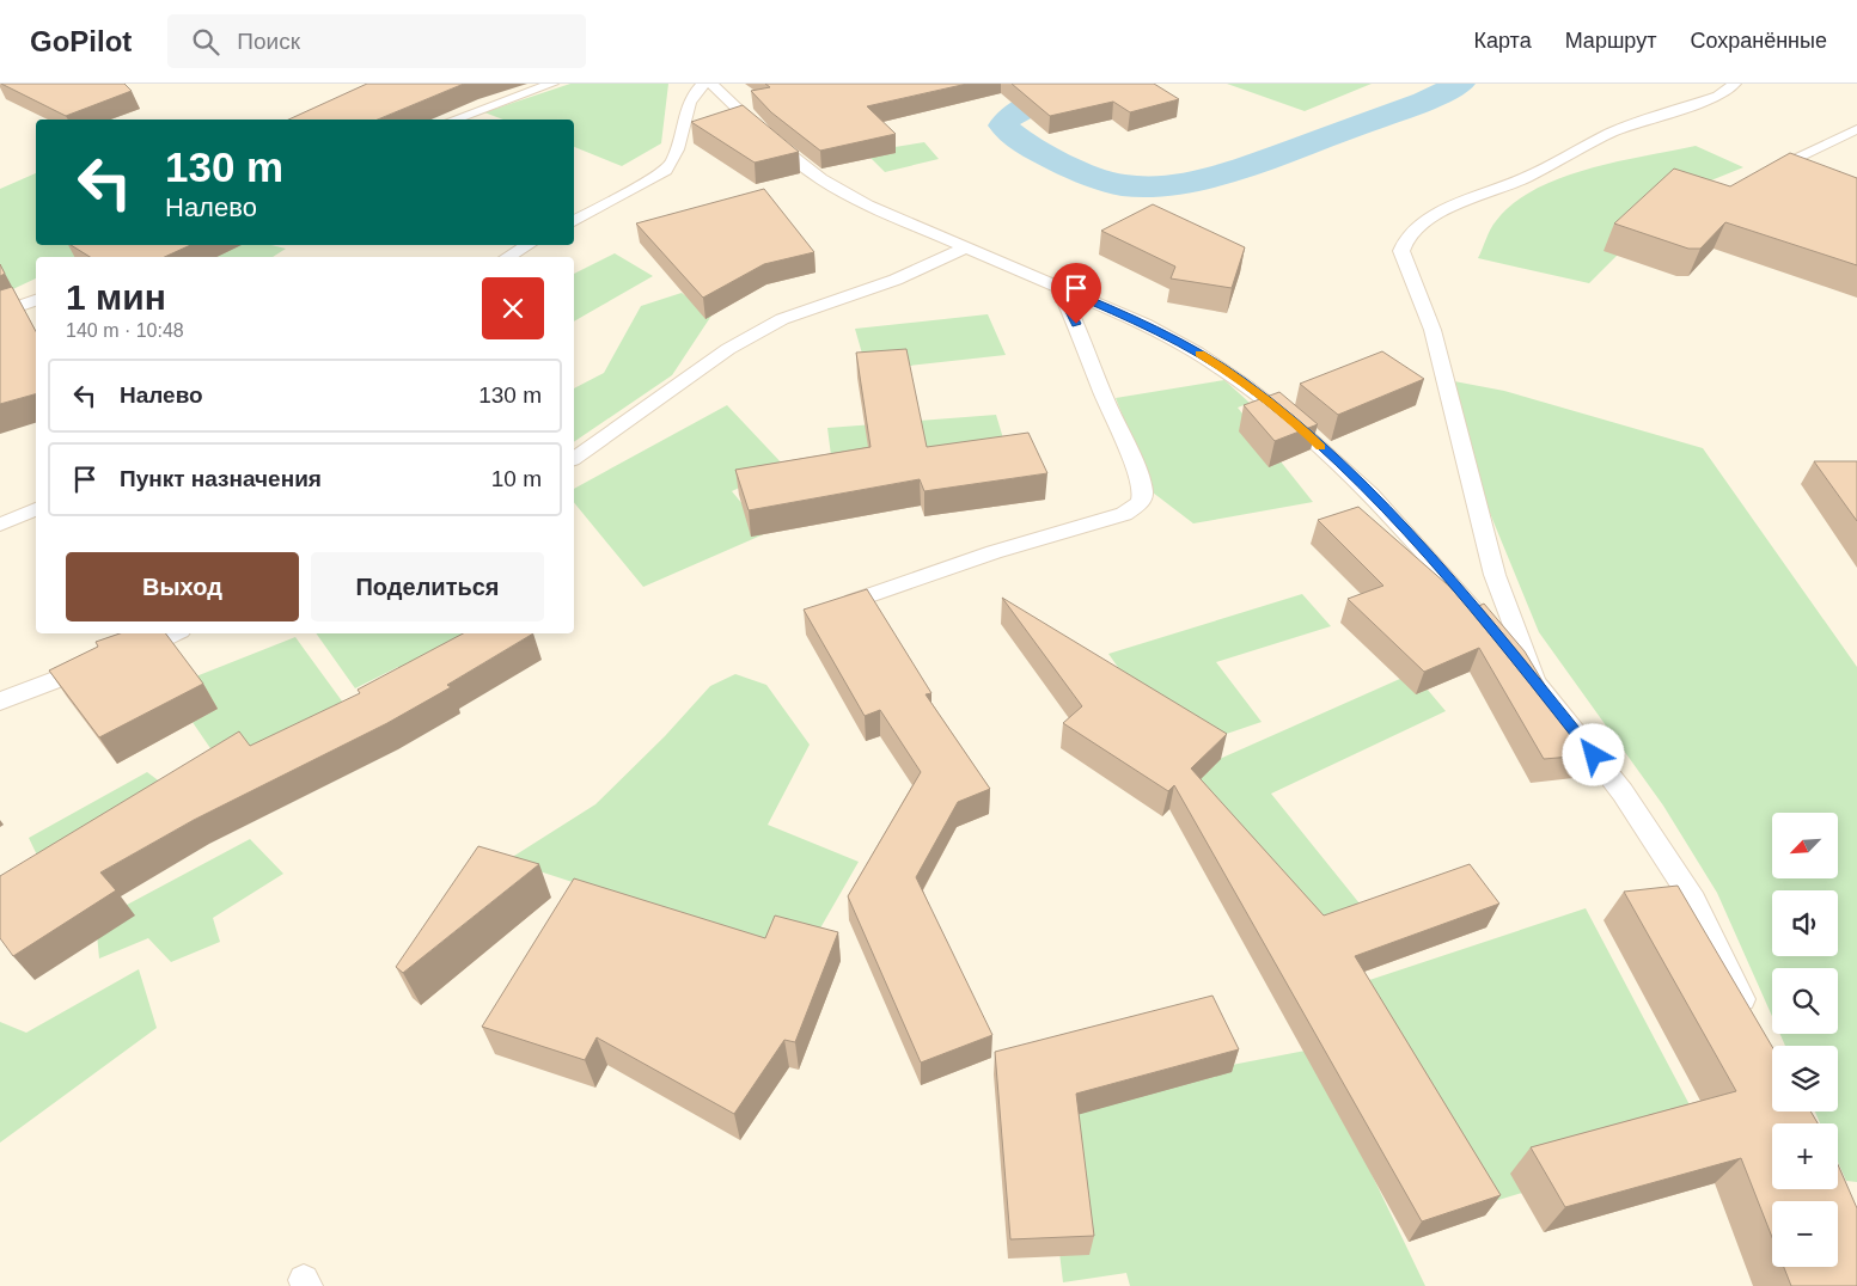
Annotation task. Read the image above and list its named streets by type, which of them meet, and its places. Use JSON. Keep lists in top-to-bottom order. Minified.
{"north":"bottom left","page":{"header":"GoPilot","search":"Поиск","nav":["Карта","Маршрут","Сохранённые"],"turn":["130 m","Налево"],"heading":["1 мин","140 m · 10:48"],"list":[{"name":"Налево","value":"130 m"},{"name":"Пункт назначения","value":"10 m"}],"buttons":["Выход","Поделиться"],"map_buttons":["+","−"]}}
